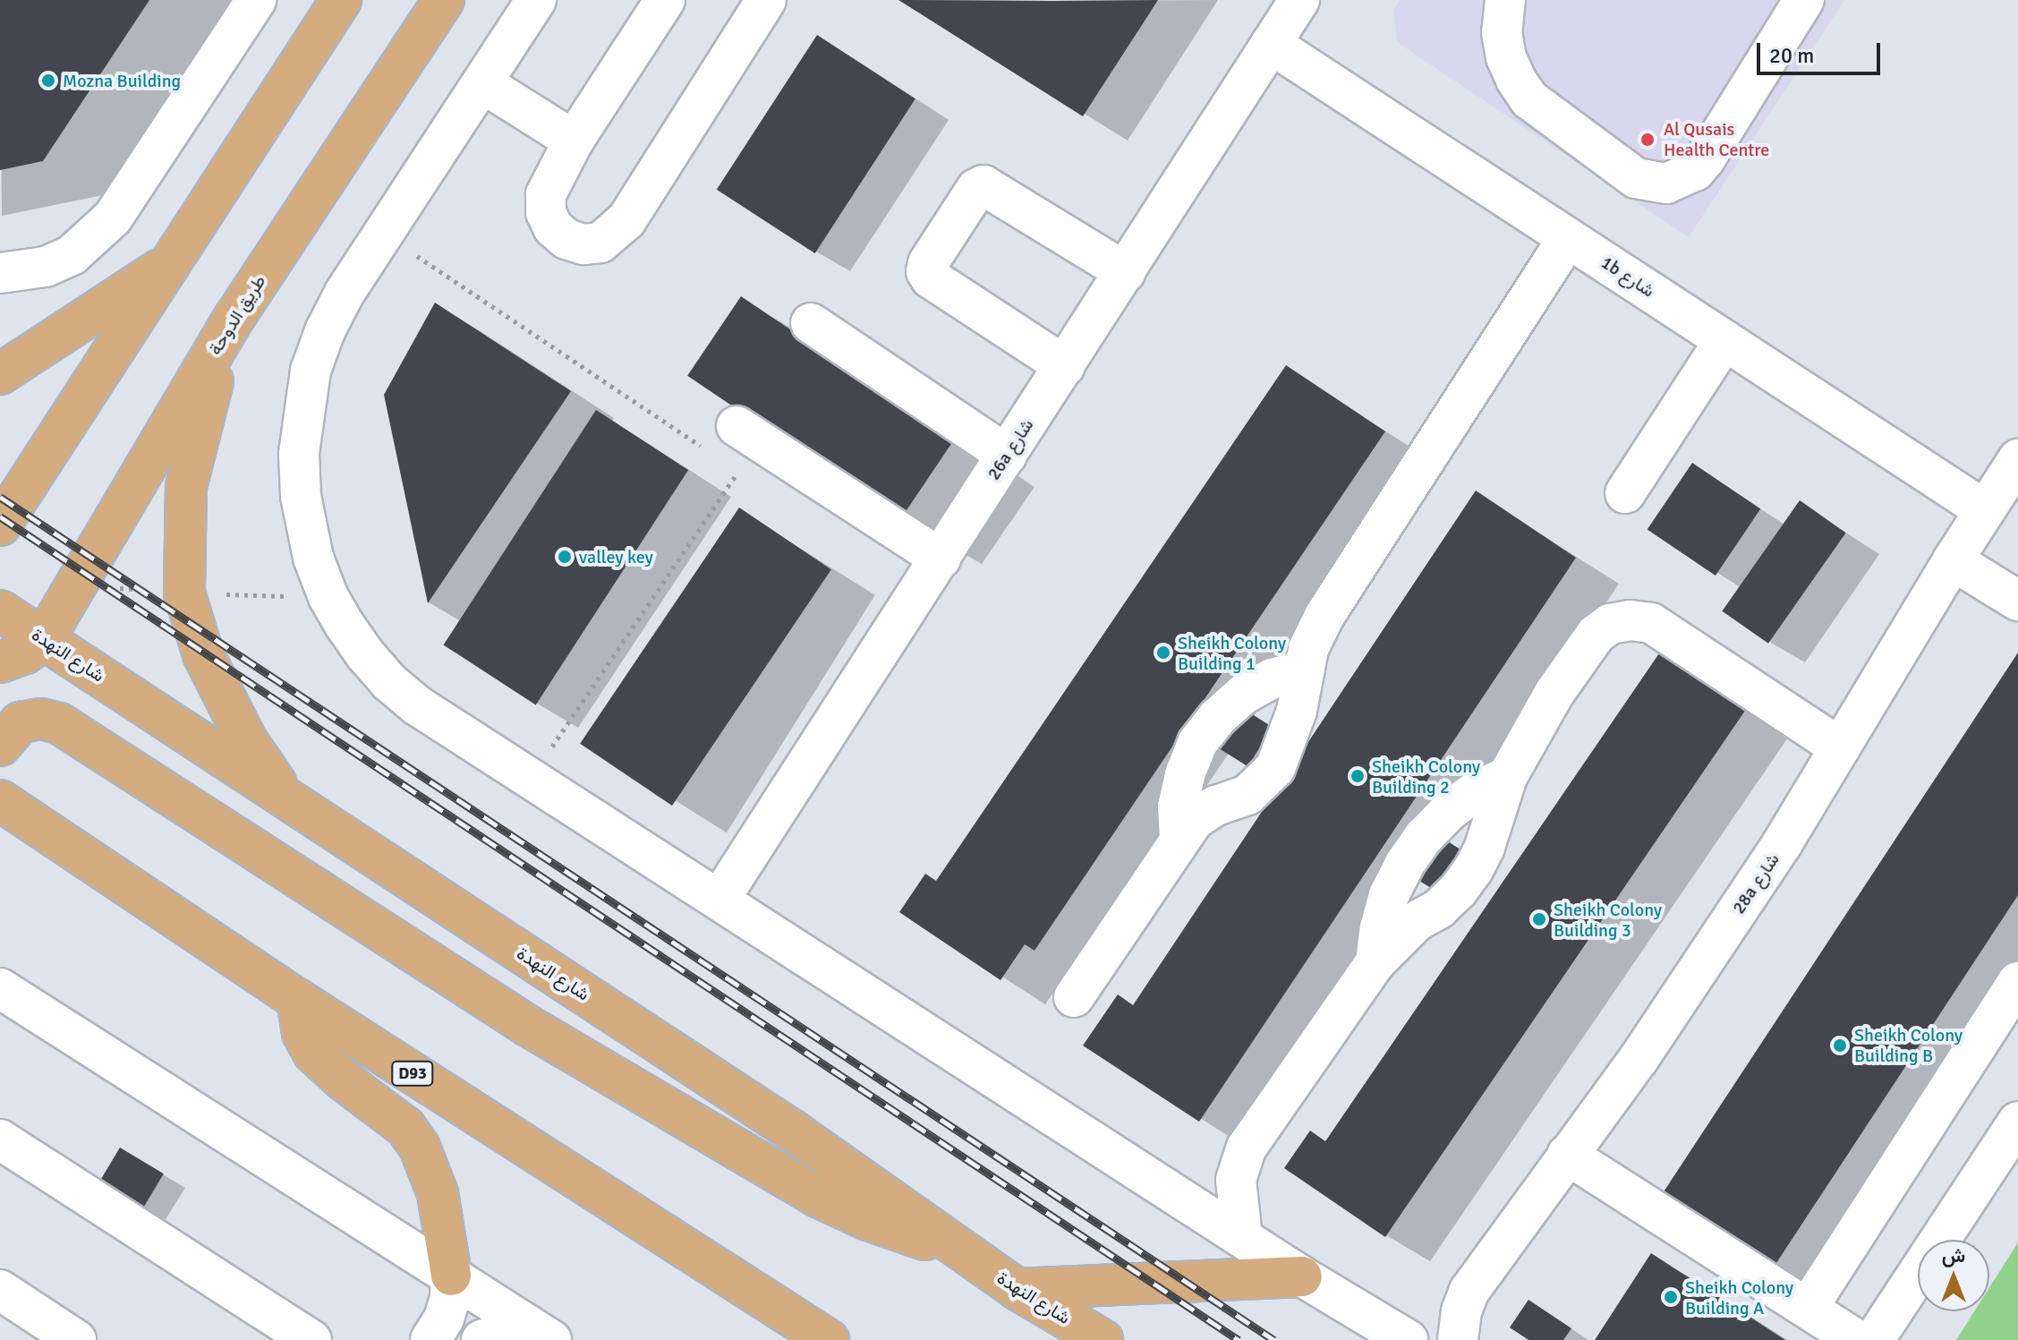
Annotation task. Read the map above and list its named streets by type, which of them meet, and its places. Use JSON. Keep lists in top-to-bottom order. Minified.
{"streets":{"main road":["طريق الدوحة","شارع النهدة","D93"],"street":["1b شارع","26a شارع","28a شارع"]},"crossings":[["1b شارع","26a شارع"],["1b شارع","28a شارع"],["طريق الدوحة","شارع النهدة"]],"places":["Mozna Building","Al Qusais Health Centre","valley key","Sheikh Colony Building 1","Sheikh Colony Building 2","Sheikh Colony Building 3","Sheikh Colony Building B","Sheikh Colony Building A"],"scale_bar":"20 m","north":"top"}
